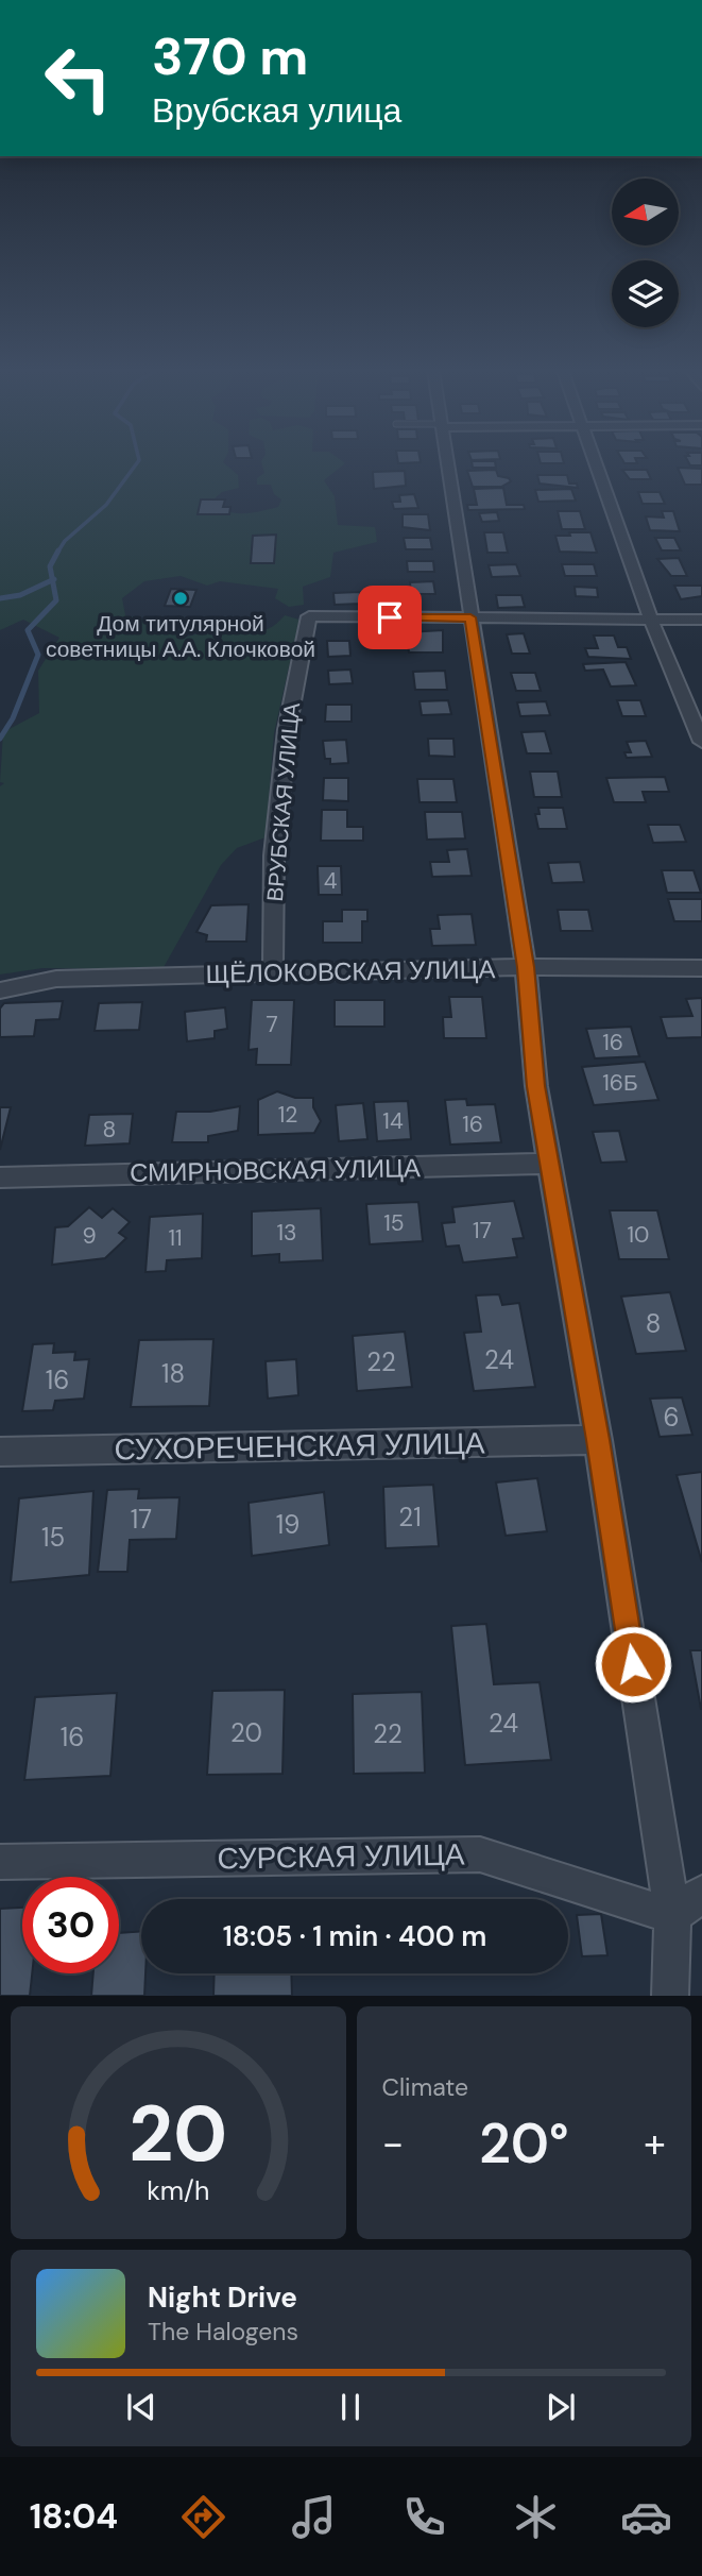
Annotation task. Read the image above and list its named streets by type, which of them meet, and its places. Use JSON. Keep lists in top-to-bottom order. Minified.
{"streets":{"street":["ВРУБСКАЯ УЛИЦА","ЩЁЛОКОВСКАЯ УЛИЦА","СМИРНОВСКАЯ УЛИЦА","СУХОРЕЧЕНСКАЯ УЛИЦА","СУРСКАЯ УЛИЦА"]},"crossings":[["ВРУБСКАЯ УЛИЦА","ЩЁЛОКОВСКАЯ УЛИЦА"]],"places":["Дом титулярной советницы А.А. Клочковой"],"house_numbers":["4","7","16","16Б","12","14","16","8","15","17","13","10","9","11","8","24","22","18","16","6","21","17","19","15","24","20","22","16"],"north":"left","page":{"turn":["370 m","Врубская улица"],"limit":"30","trip":"18:05 · 1 min · 400 m","tile":"Climate","heat":["−","20°","+"],"song":["Night Drive","The Halogens"],"tabs":"18:04","gauge":["20","km/h"]}}
